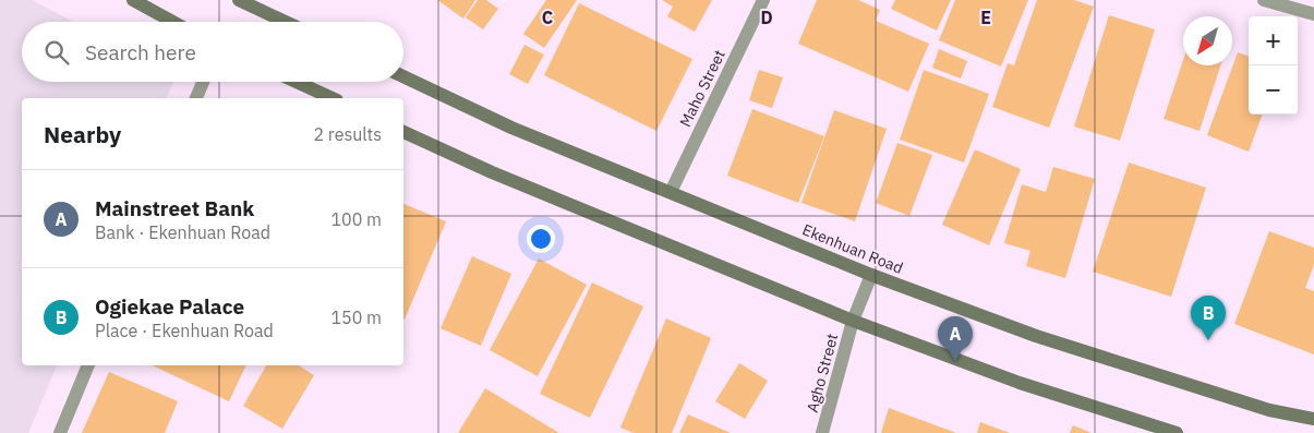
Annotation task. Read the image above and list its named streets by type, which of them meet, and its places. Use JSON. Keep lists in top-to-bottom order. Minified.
{"streets":{"main road":["Ekenhuan Road"],"street":["Maho Street","Agho Street"]},"crossings":[["Maho Street","Ekenhuan Road"],["Ekenhuan Road","Agho Street"]],"north":"bottom left","page":{"map_buttons":["+","−"],"search":"Search here","heading":["Nearby","2 results"],"list":[{"mark":"A","name":"Mainstreet Bank","note":"Bank · Ekenhuan Road","value":"100 m"},{"mark":"B","name":"Ogiekae Palace","note":"Place · Ekenhuan Road","value":"150 m"}],"pins":["B","A"]},"grid":{"columns":["C","D","E"]}}
